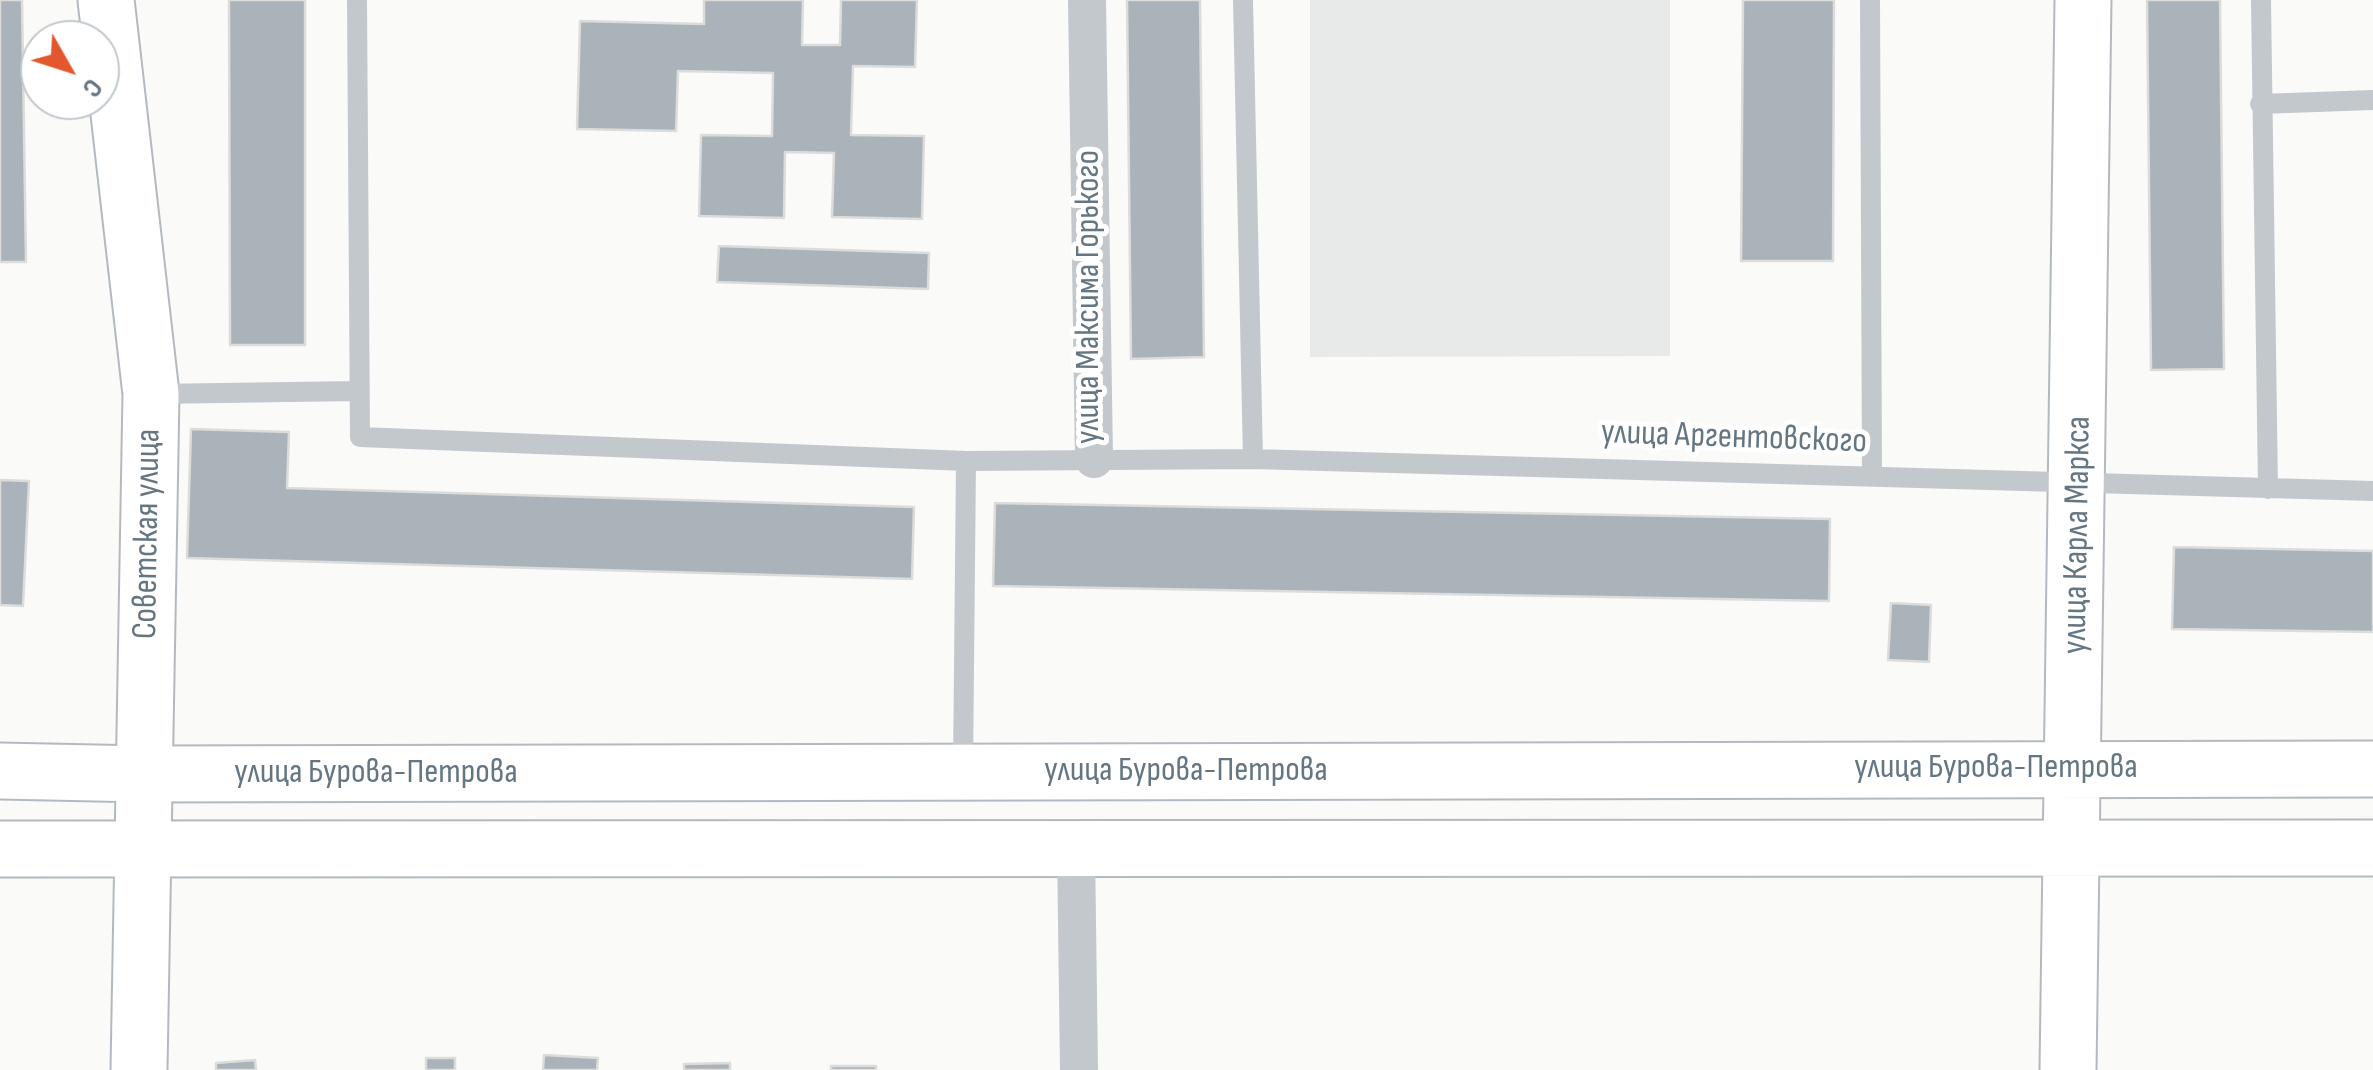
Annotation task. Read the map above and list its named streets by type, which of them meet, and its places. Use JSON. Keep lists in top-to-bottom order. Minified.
{"streets":{"main road":["Советская улица","улица Карла Маркса","улица Бурова-Петрова"],"street":["улица Максима Горького"],"lane":["улица Аргентовского"]},"crossings":[["улица Максима Горького","улица Аргентовского"],["улица Аргентовского","улица Карла Маркса"],["Советская улица","улица Бурова-Петрова"],["улица Карла Маркса","улица Бурова-Петрова"]],"north":"bottom right"}
